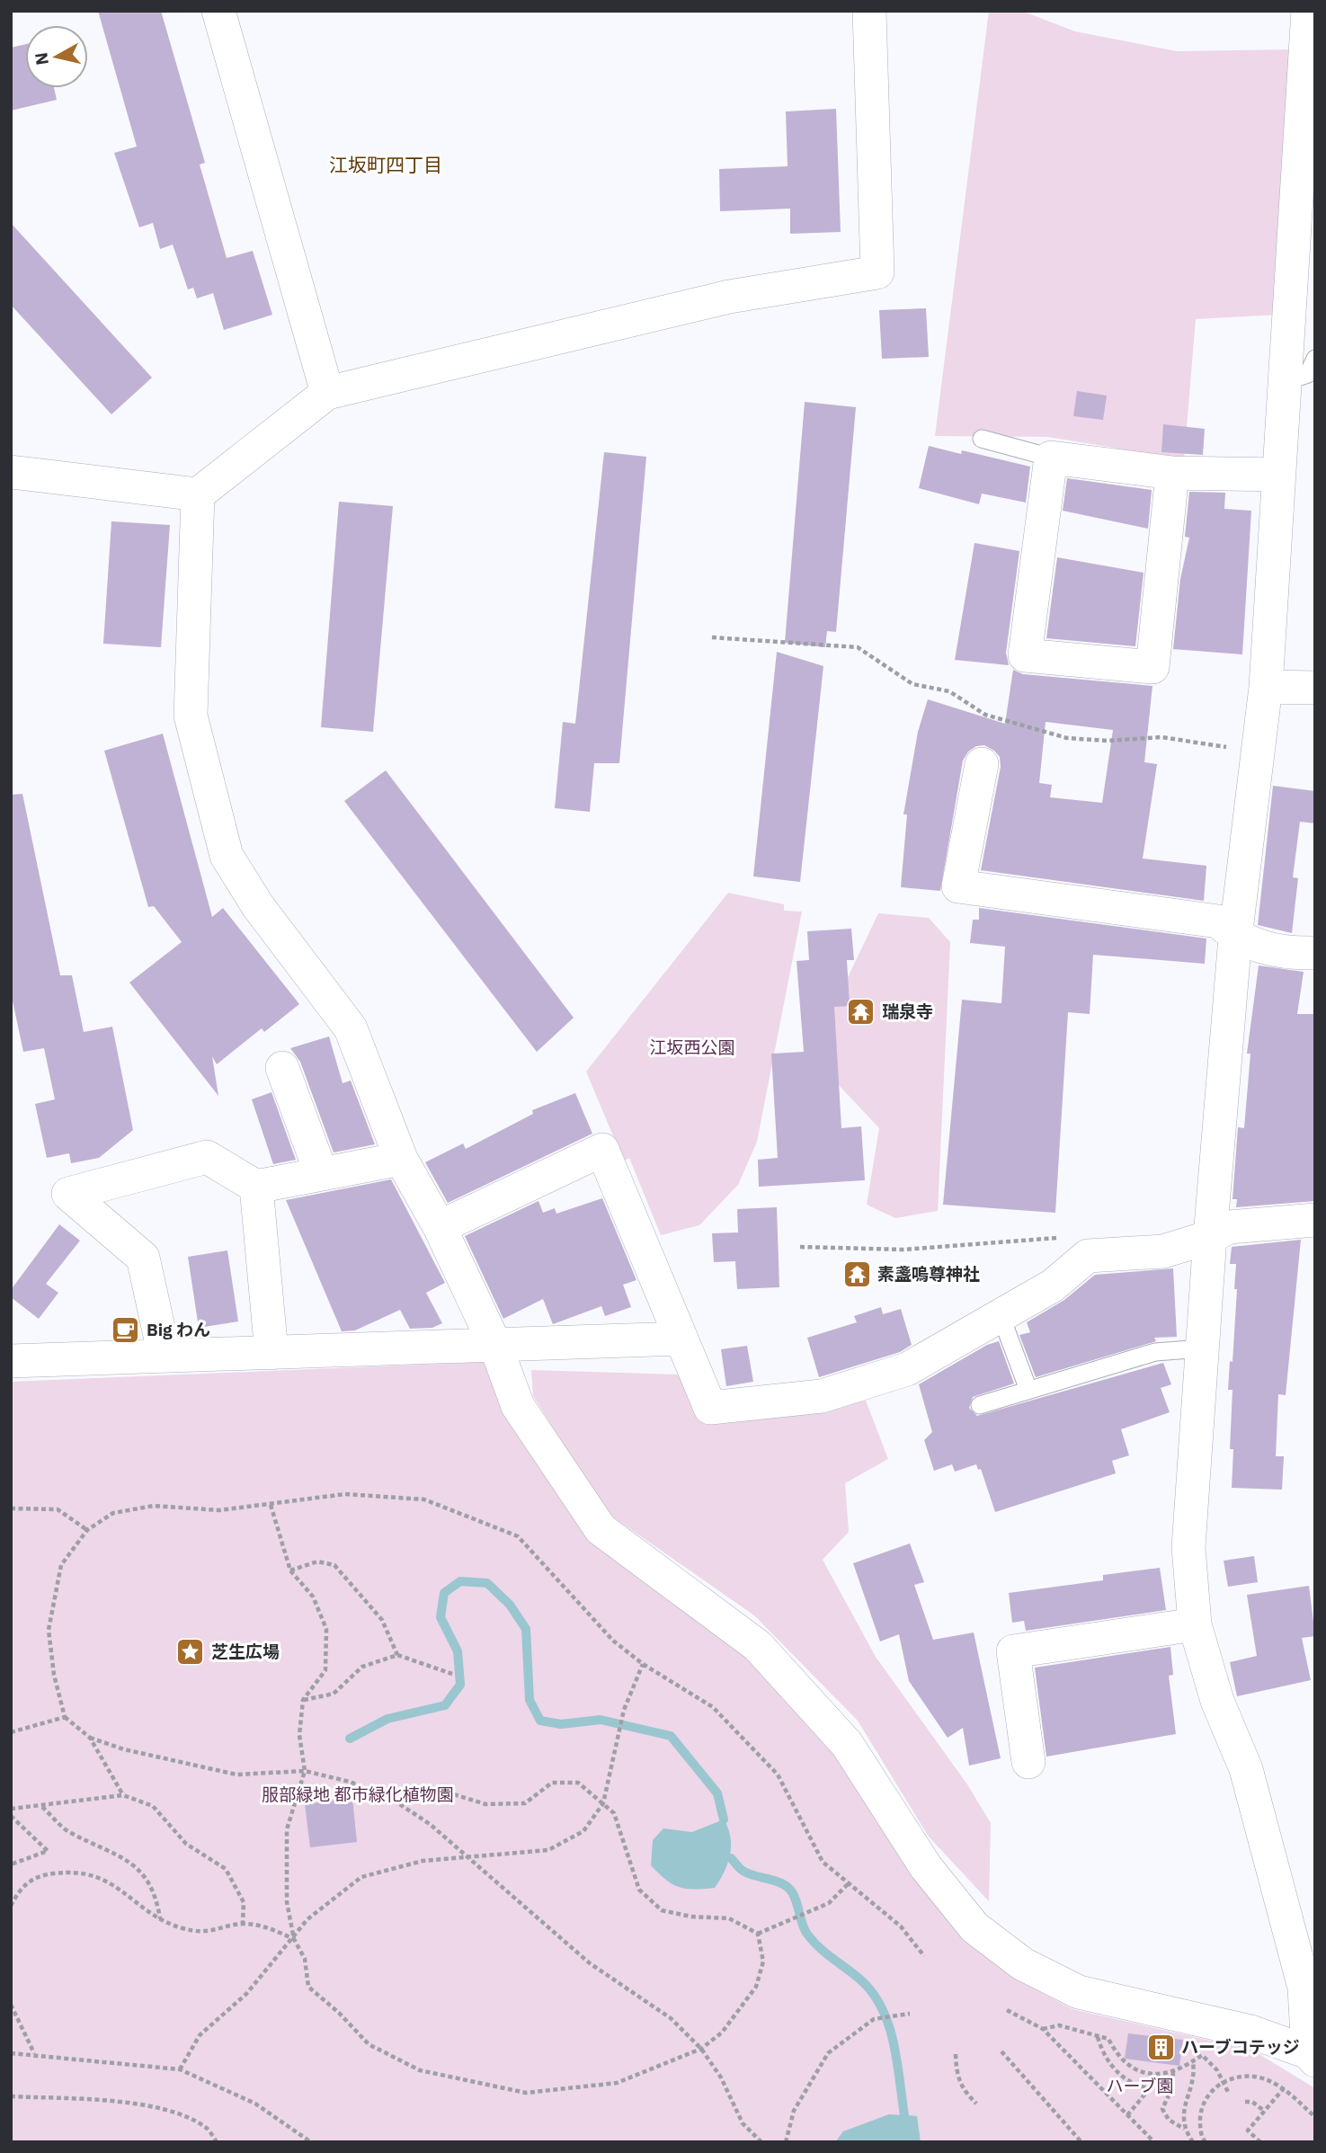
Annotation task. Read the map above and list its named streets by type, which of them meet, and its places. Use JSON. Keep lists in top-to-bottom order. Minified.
{"districts":["江坂町四丁目"],"parks":["江坂西公園","服部緑地 都市緑化植物園","ハーブ園"],"places":{"temple":["瑞泉寺","素盞嗚尊神社"],"cafe":["Big わん"],"place":["芝生広場"],"building":["ハーブコテッジ"]},"north":"left"}
